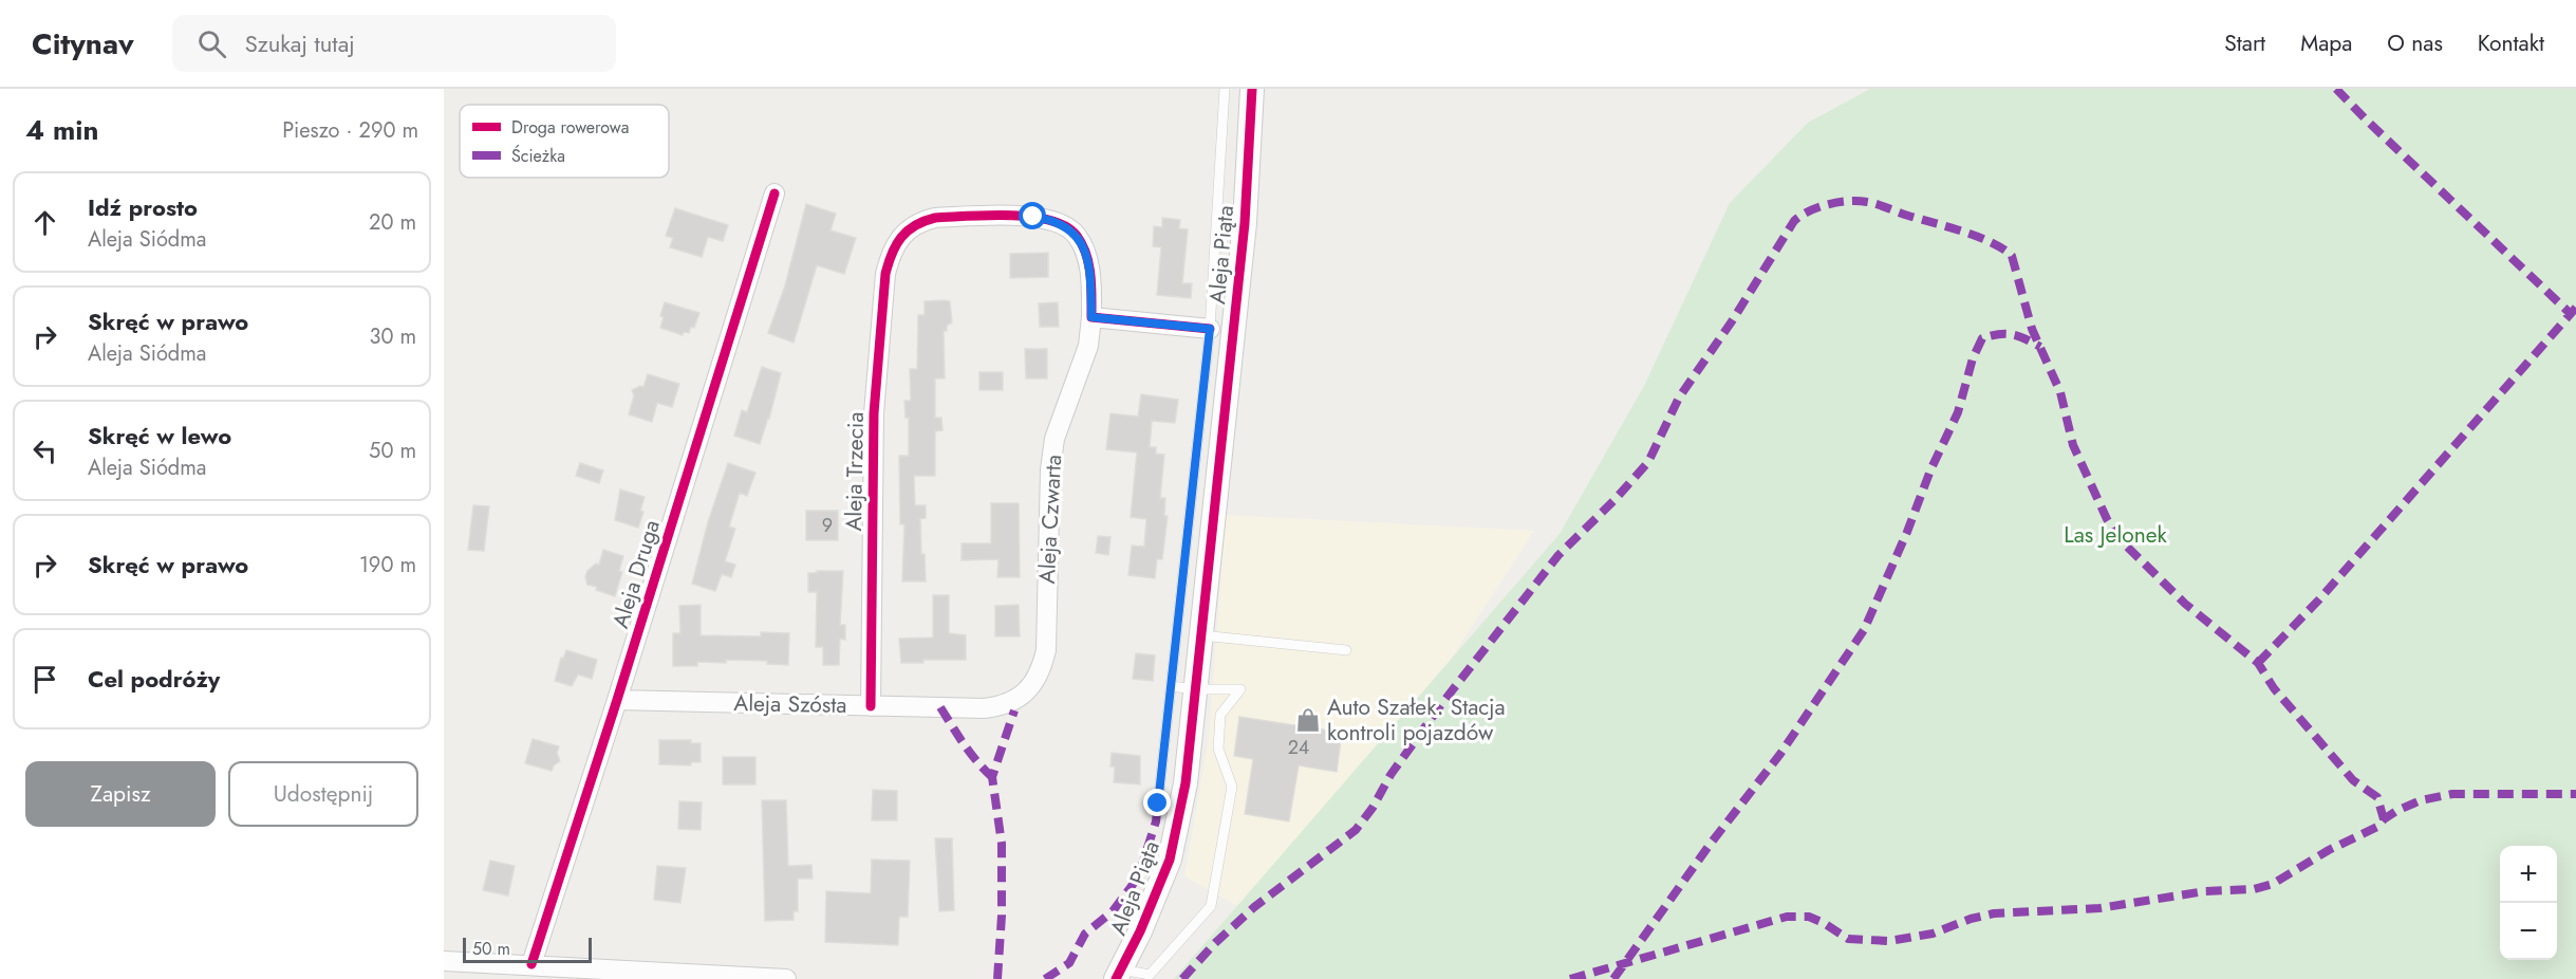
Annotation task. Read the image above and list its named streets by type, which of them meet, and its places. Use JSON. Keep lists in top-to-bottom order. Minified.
{"streets":{"street":["Aleja Piąta","Aleja Trzecia","Aleja Czwarta","Aleja Druga","Aleja Szósta"]},"crossings":[["Aleja Trzecia","Aleja Czwarta"],["Aleja Trzecia","Aleja Szósta"],["Aleja Czwarta","Aleja Szósta"],["Aleja Druga","Aleja Szósta"]],"parks":["Las Jelonek"],"places":{"shop":["Auto Szałek. Stacja kontroli pojazdów"]},"house_numbers":["9","24"],"legend":["Droga rowerowa","Ścieżka"],"scale_bar":"50 m","page":{"header":"Citynav","search":"Szukaj tutaj","nav":["Start","Mapa","O nas","Kontakt"],"heading":["4 min","Pieszo · 290 m"],"list":[["Idź prosto","Aleja Siódma","20 m"],["Skręć w prawo","Aleja Siódma","30 m"],["Skręć w lewo","Aleja Siódma","50 m"],["Skręć w prawo","190 m"],"Cel podróży"],"buttons":["Zapisz","Udostępnij"],"map_buttons":["+","−"],"scale":"50 m"}}
